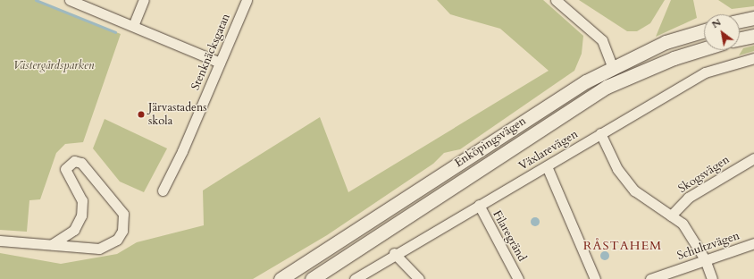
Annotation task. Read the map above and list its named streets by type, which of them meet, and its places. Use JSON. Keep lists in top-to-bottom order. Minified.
{"streets":{"main road":["Enköpingsvägen"],"street":["Stenknäcksgatan","Växlarevägen","Skogsvägen","Filaregränd","Schultzvägen"]},"crossings":[["Växlarevägen","Filaregränd"]],"districts":["RÅSTAHEM"],"parks":["Västergårdsparken"],"places":["Järvastadens skola"],"north":"top left"}
